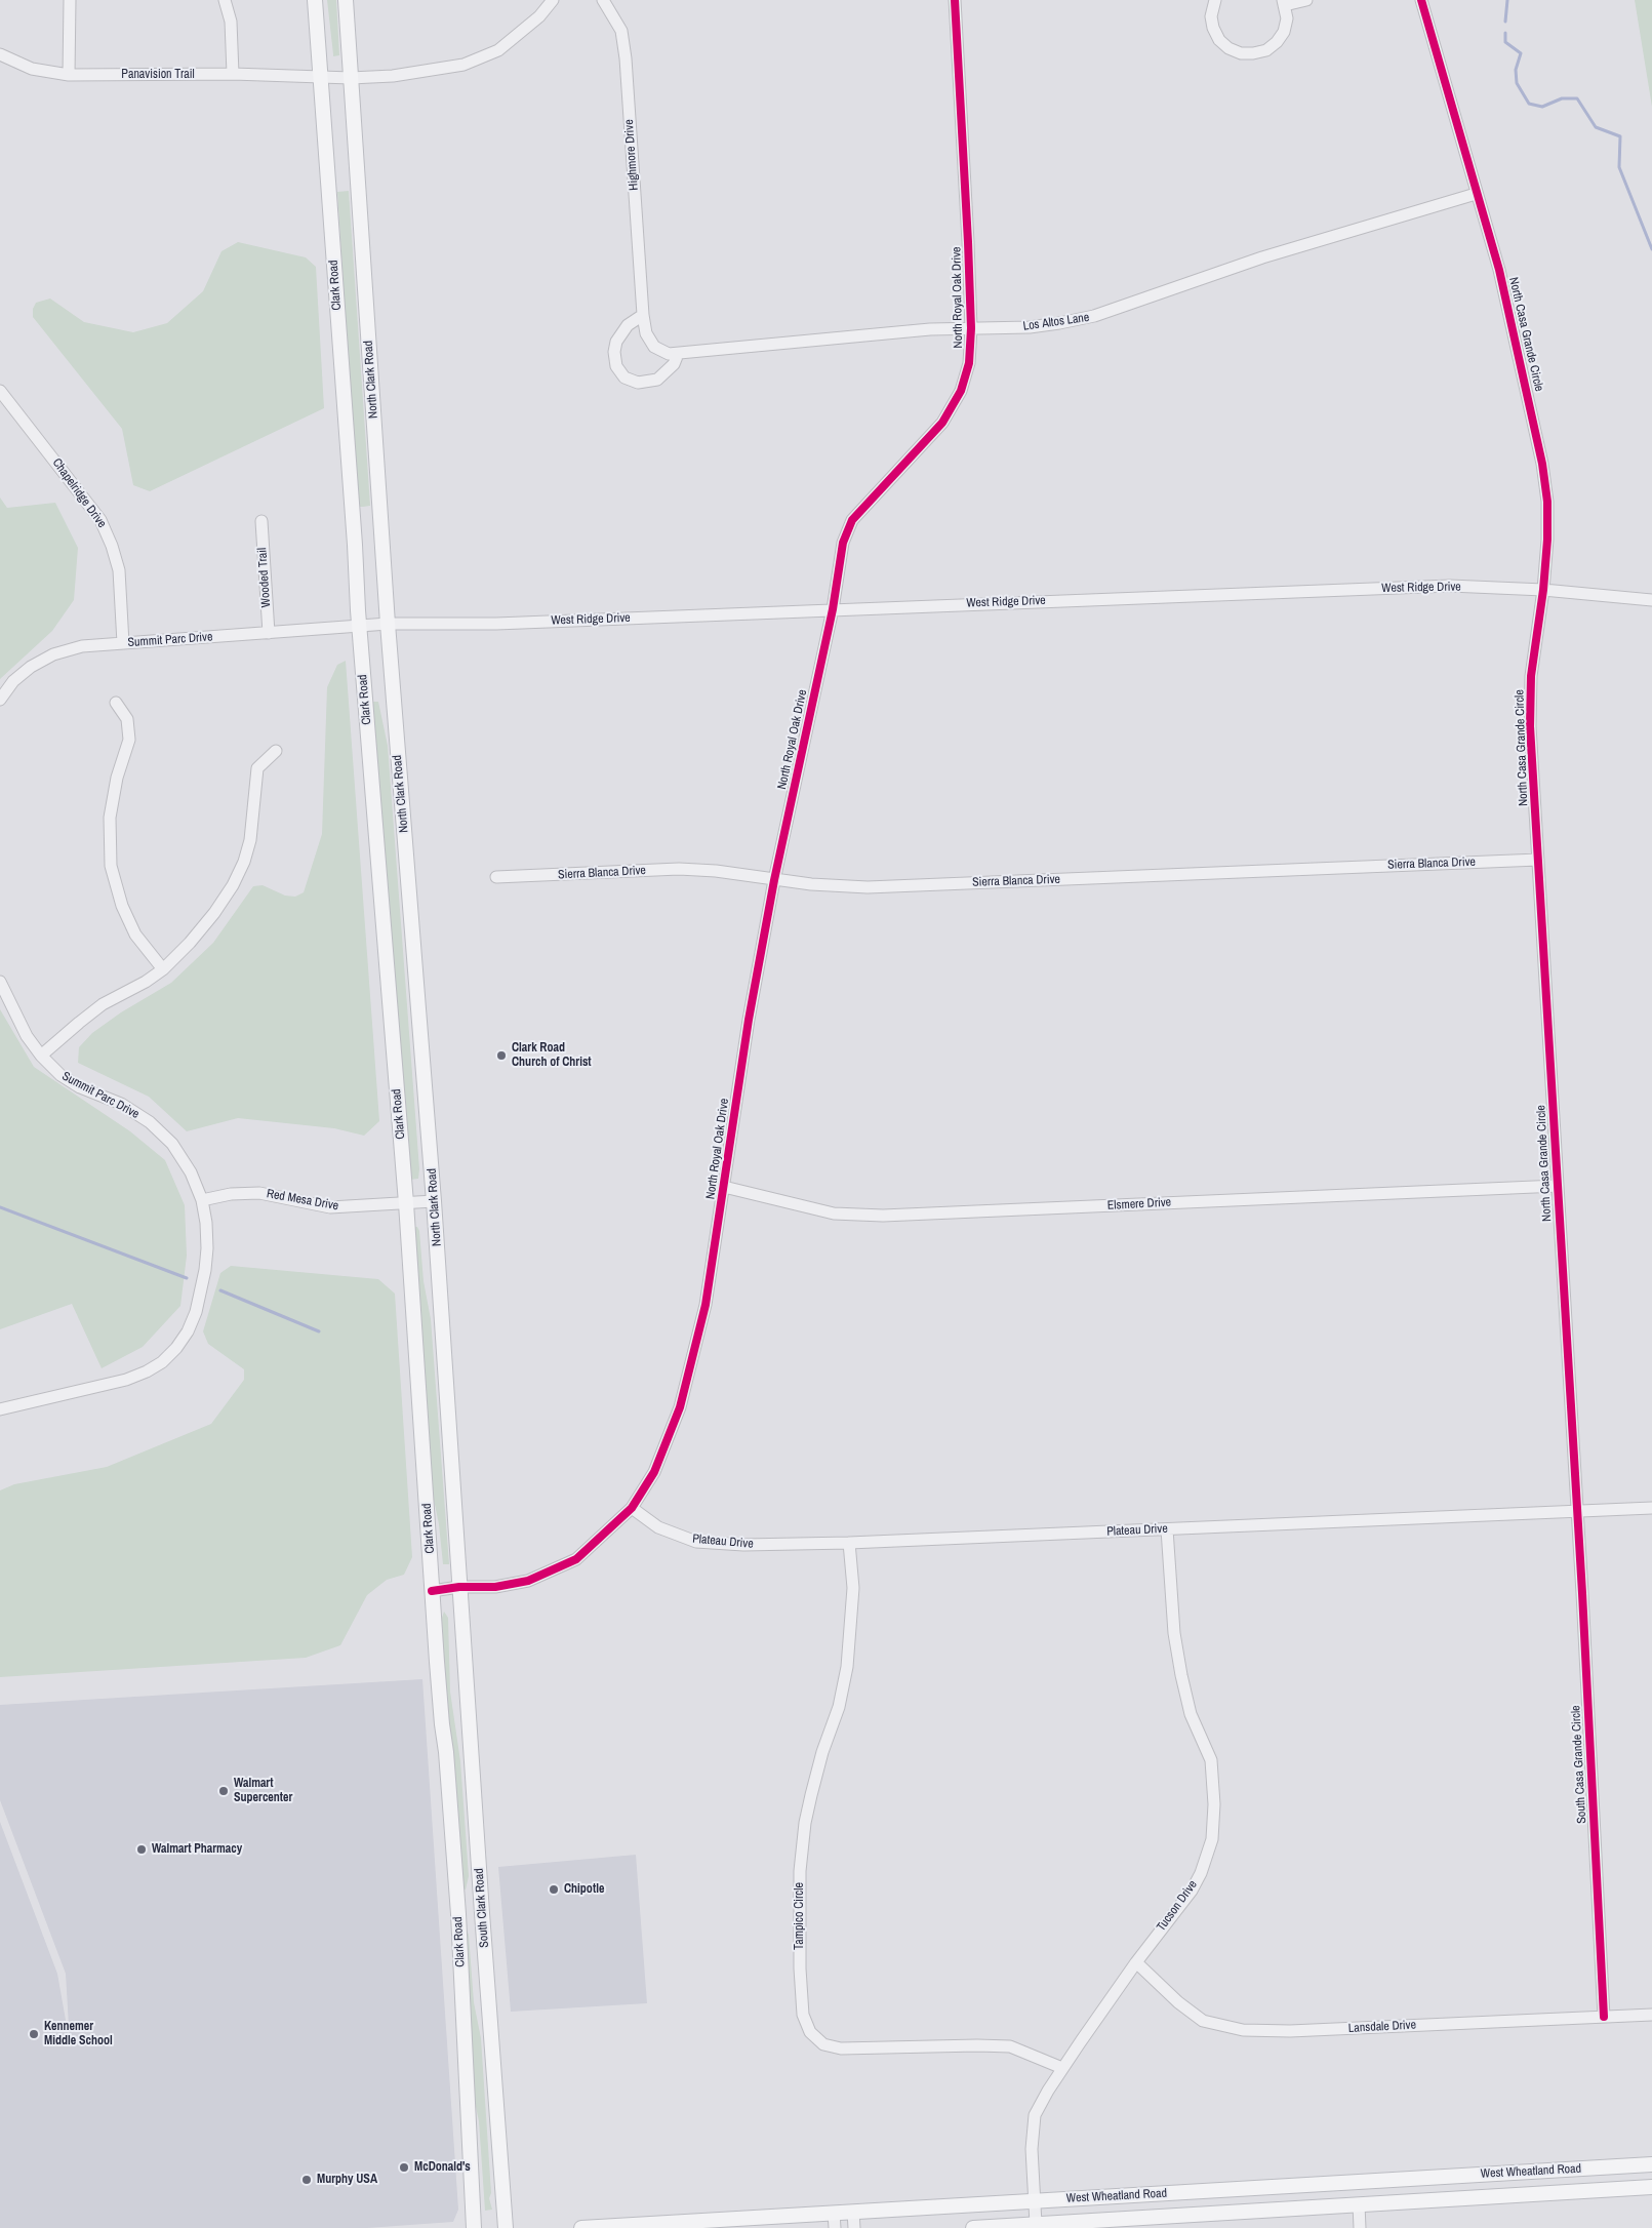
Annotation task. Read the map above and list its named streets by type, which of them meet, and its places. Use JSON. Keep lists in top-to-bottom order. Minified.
{"streets":{"main road":["Clark Road","North Clark Road","South Clark Road","West Wheatland Road"],"street":["Panavision Trail","Highmore Drive","North Royal Oak Drive","Los Altos Lane","North Casa Grande Circle","Chapelridge Drive","Wooded Trail","West Ridge Drive","Summit Parc Drive","Sierra Blanca Drive","Red Mesa Drive","Elsmere Drive","Plateau Drive","South Casa Grande Circle","Tucson Drive","Tampico Circle","Lansdale Drive"]},"crossings":[["Panavision Trail","Clark Road"],["Highmore Drive","Los Altos Lane"],["Clark Road","North Royal Oak Drive"],["Clark Road","West Ridge Drive"],["Clark Road","Summit Parc Drive"],["Clark Road","Red Mesa Drive"],["North Royal Oak Drive","Los Altos Lane"],["North Royal Oak Drive","North Clark Road"],["North Royal Oak Drive","West Ridge Drive"],["North Royal Oak Drive","Sierra Blanca Drive"],["North Royal Oak Drive","Elsmere Drive"],["North Royal Oak Drive","Plateau Drive"],["North Royal Oak Drive","South Clark Road"],["Los Altos Lane","North Casa Grande Circle"],["North Casa Grande Circle","West Ridge Drive"],["North Casa Grande Circle","Sierra Blanca Drive"],["North Casa Grande Circle","Elsmere Drive"],["North Casa Grande Circle","Plateau Drive"],["North Casa Grande Circle","South Casa Grande Circle"],["North Clark Road","West Ridge Drive"],["North Clark Road","Red Mesa Drive"],["North Clark Road","South Clark Road"],["Chapelridge Drive","Summit Parc Drive"],["Wooded Trail","Summit Parc Drive"],["West Ridge Drive","Summit Parc Drive"],["Summit Parc Drive","Red Mesa Drive"],["Plateau Drive","South Casa Grande Circle"],["Plateau Drive","Tucson Drive"],["Plateau Drive","Tampico Circle"],["South Casa Grande Circle","Lansdale Drive"],["Tucson Drive","Tampico Circle"],["Tucson Drive","Lansdale Drive"],["Tucson Drive","West Wheatland Road"]],"places":["Clark Road Church of Christ","Walmart Supercenter","Walmart Pharmacy","Chipotle","Kennemer Middle School","McDonald's","Murphy USA"]}
